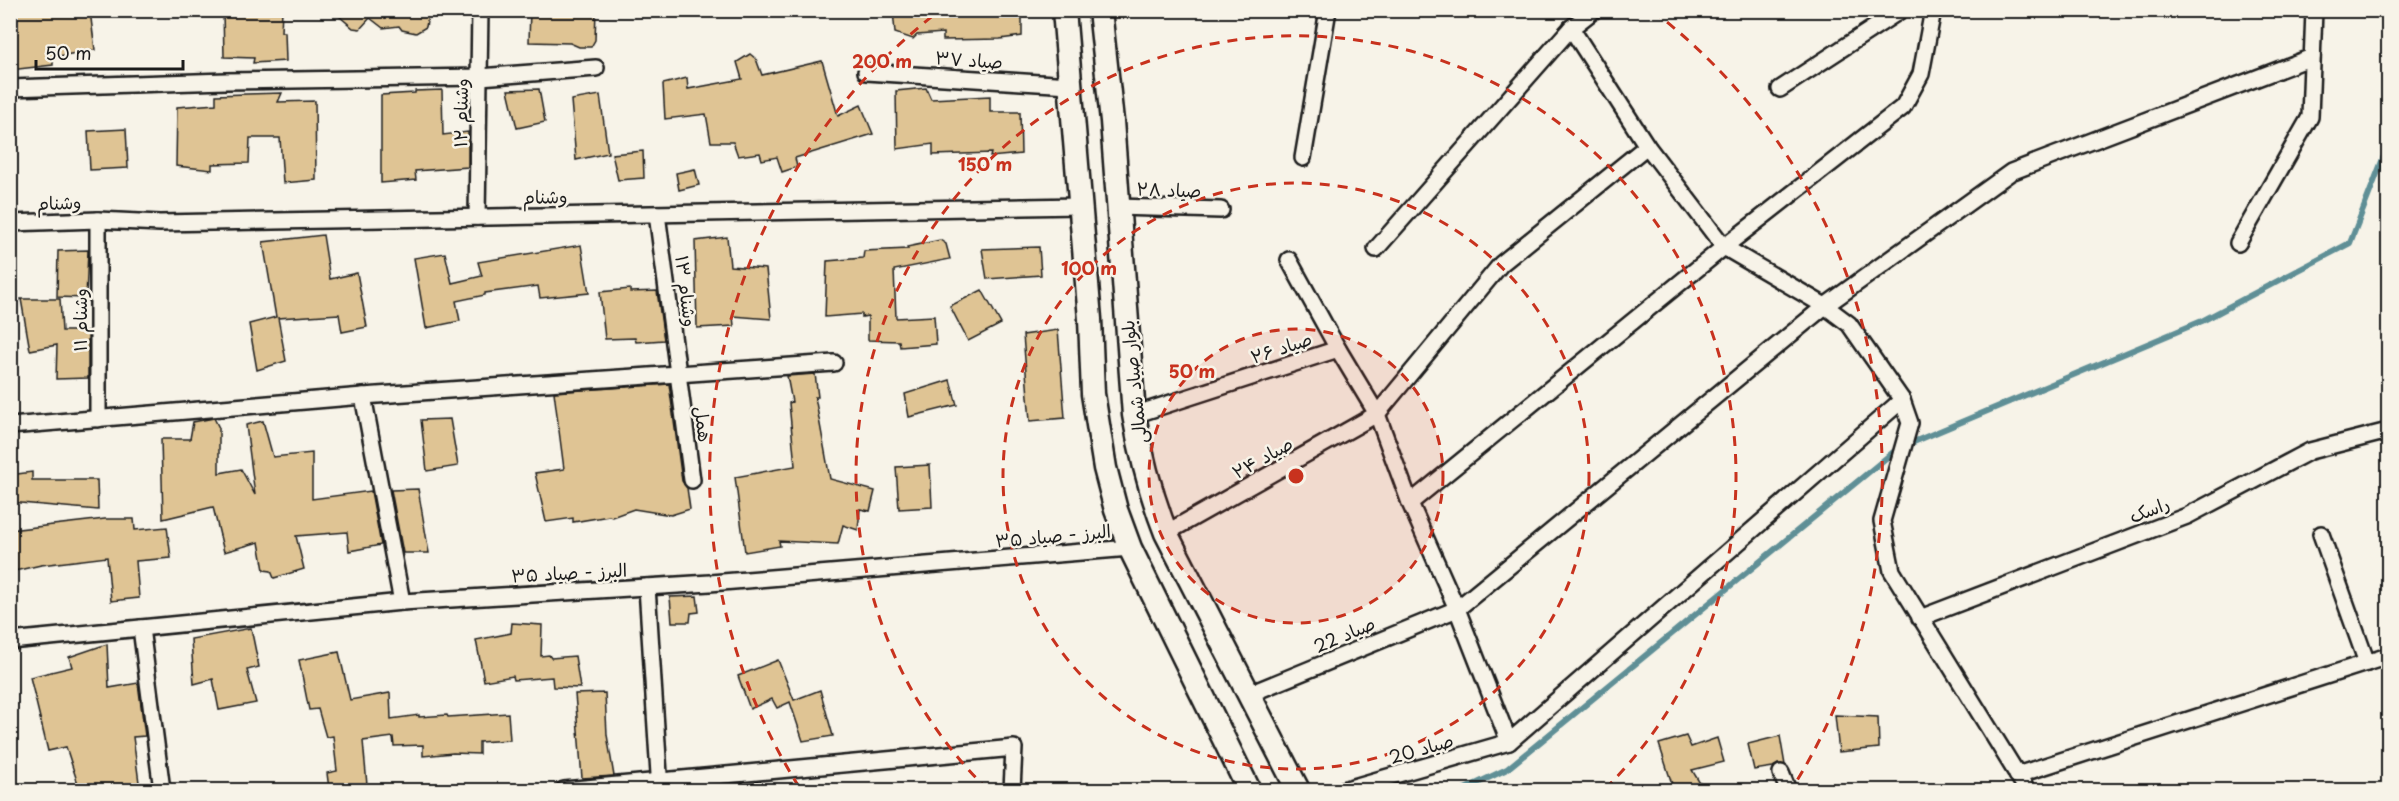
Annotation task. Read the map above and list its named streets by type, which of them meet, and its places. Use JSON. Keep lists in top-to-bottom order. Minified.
{"streets":{"main road":["بلوار صیاد شمالی"],"street":["صیاد ۳۷","وشنام ۱۲","صیاد ۲۸","وشنام","وشنام ۱۳","وشنام ۱۱","صیاد ۲۶","همل","صیاد ۲۴","راسک","البرز - صیاد ۳۵","صیاد 22","صیاد 20"]},"crossings":[["صیاد ۳۷","بلوار صیاد شمالی"],["وشنام ۱۲","وشنام"],["صیاد ۲۸","بلوار صیاد شمالی"],["وشنام","وشنام ۱۳"],["وشنام","وشنام ۱۱"],["وشنام","بلوار صیاد شمالی"],["وشنام ۱۳","همل"],["صیاد ۲۶","بلوار صیاد شمالی"],["بلوار صیاد شمالی","صیاد ۲۴"],["بلوار صیاد شمالی","البرز - صیاد ۳۵"],["بلوار صیاد شمالی","صیاد 22"]],"scale_bar":"50 m","rings":["200 m","150 m","100 m","50 m"]}
